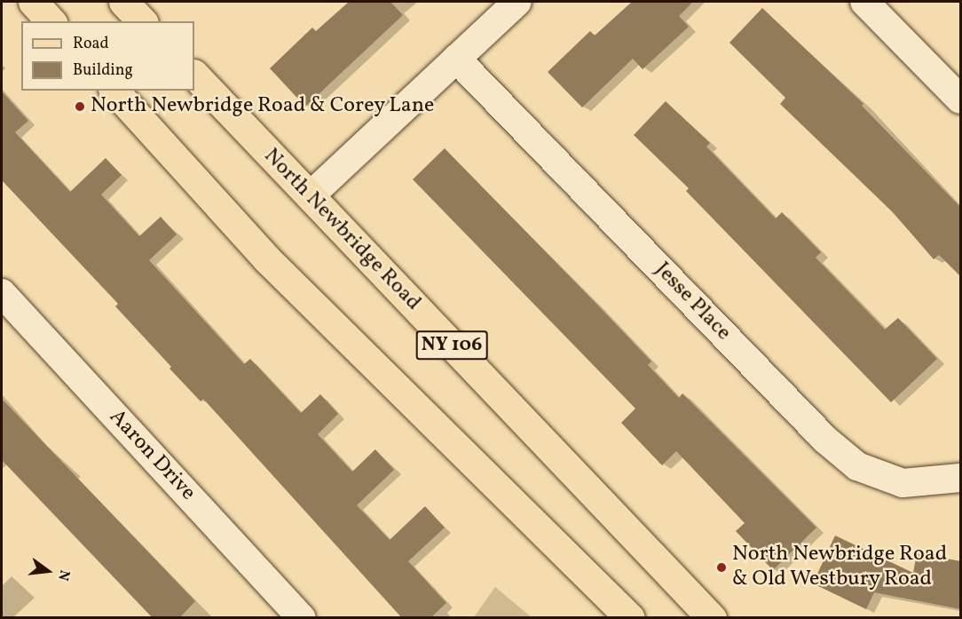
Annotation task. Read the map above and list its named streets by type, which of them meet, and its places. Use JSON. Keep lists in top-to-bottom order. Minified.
{"streets":{"main road":["North Newbridge Road","NY 106"],"street":["Jesse Place","Aaron Drive"]},"places":["North Newbridge Road & Corey Lane","North Newbridge Road & Old Westbury Road"],"legend":["Road","Building"],"north":"right"}
